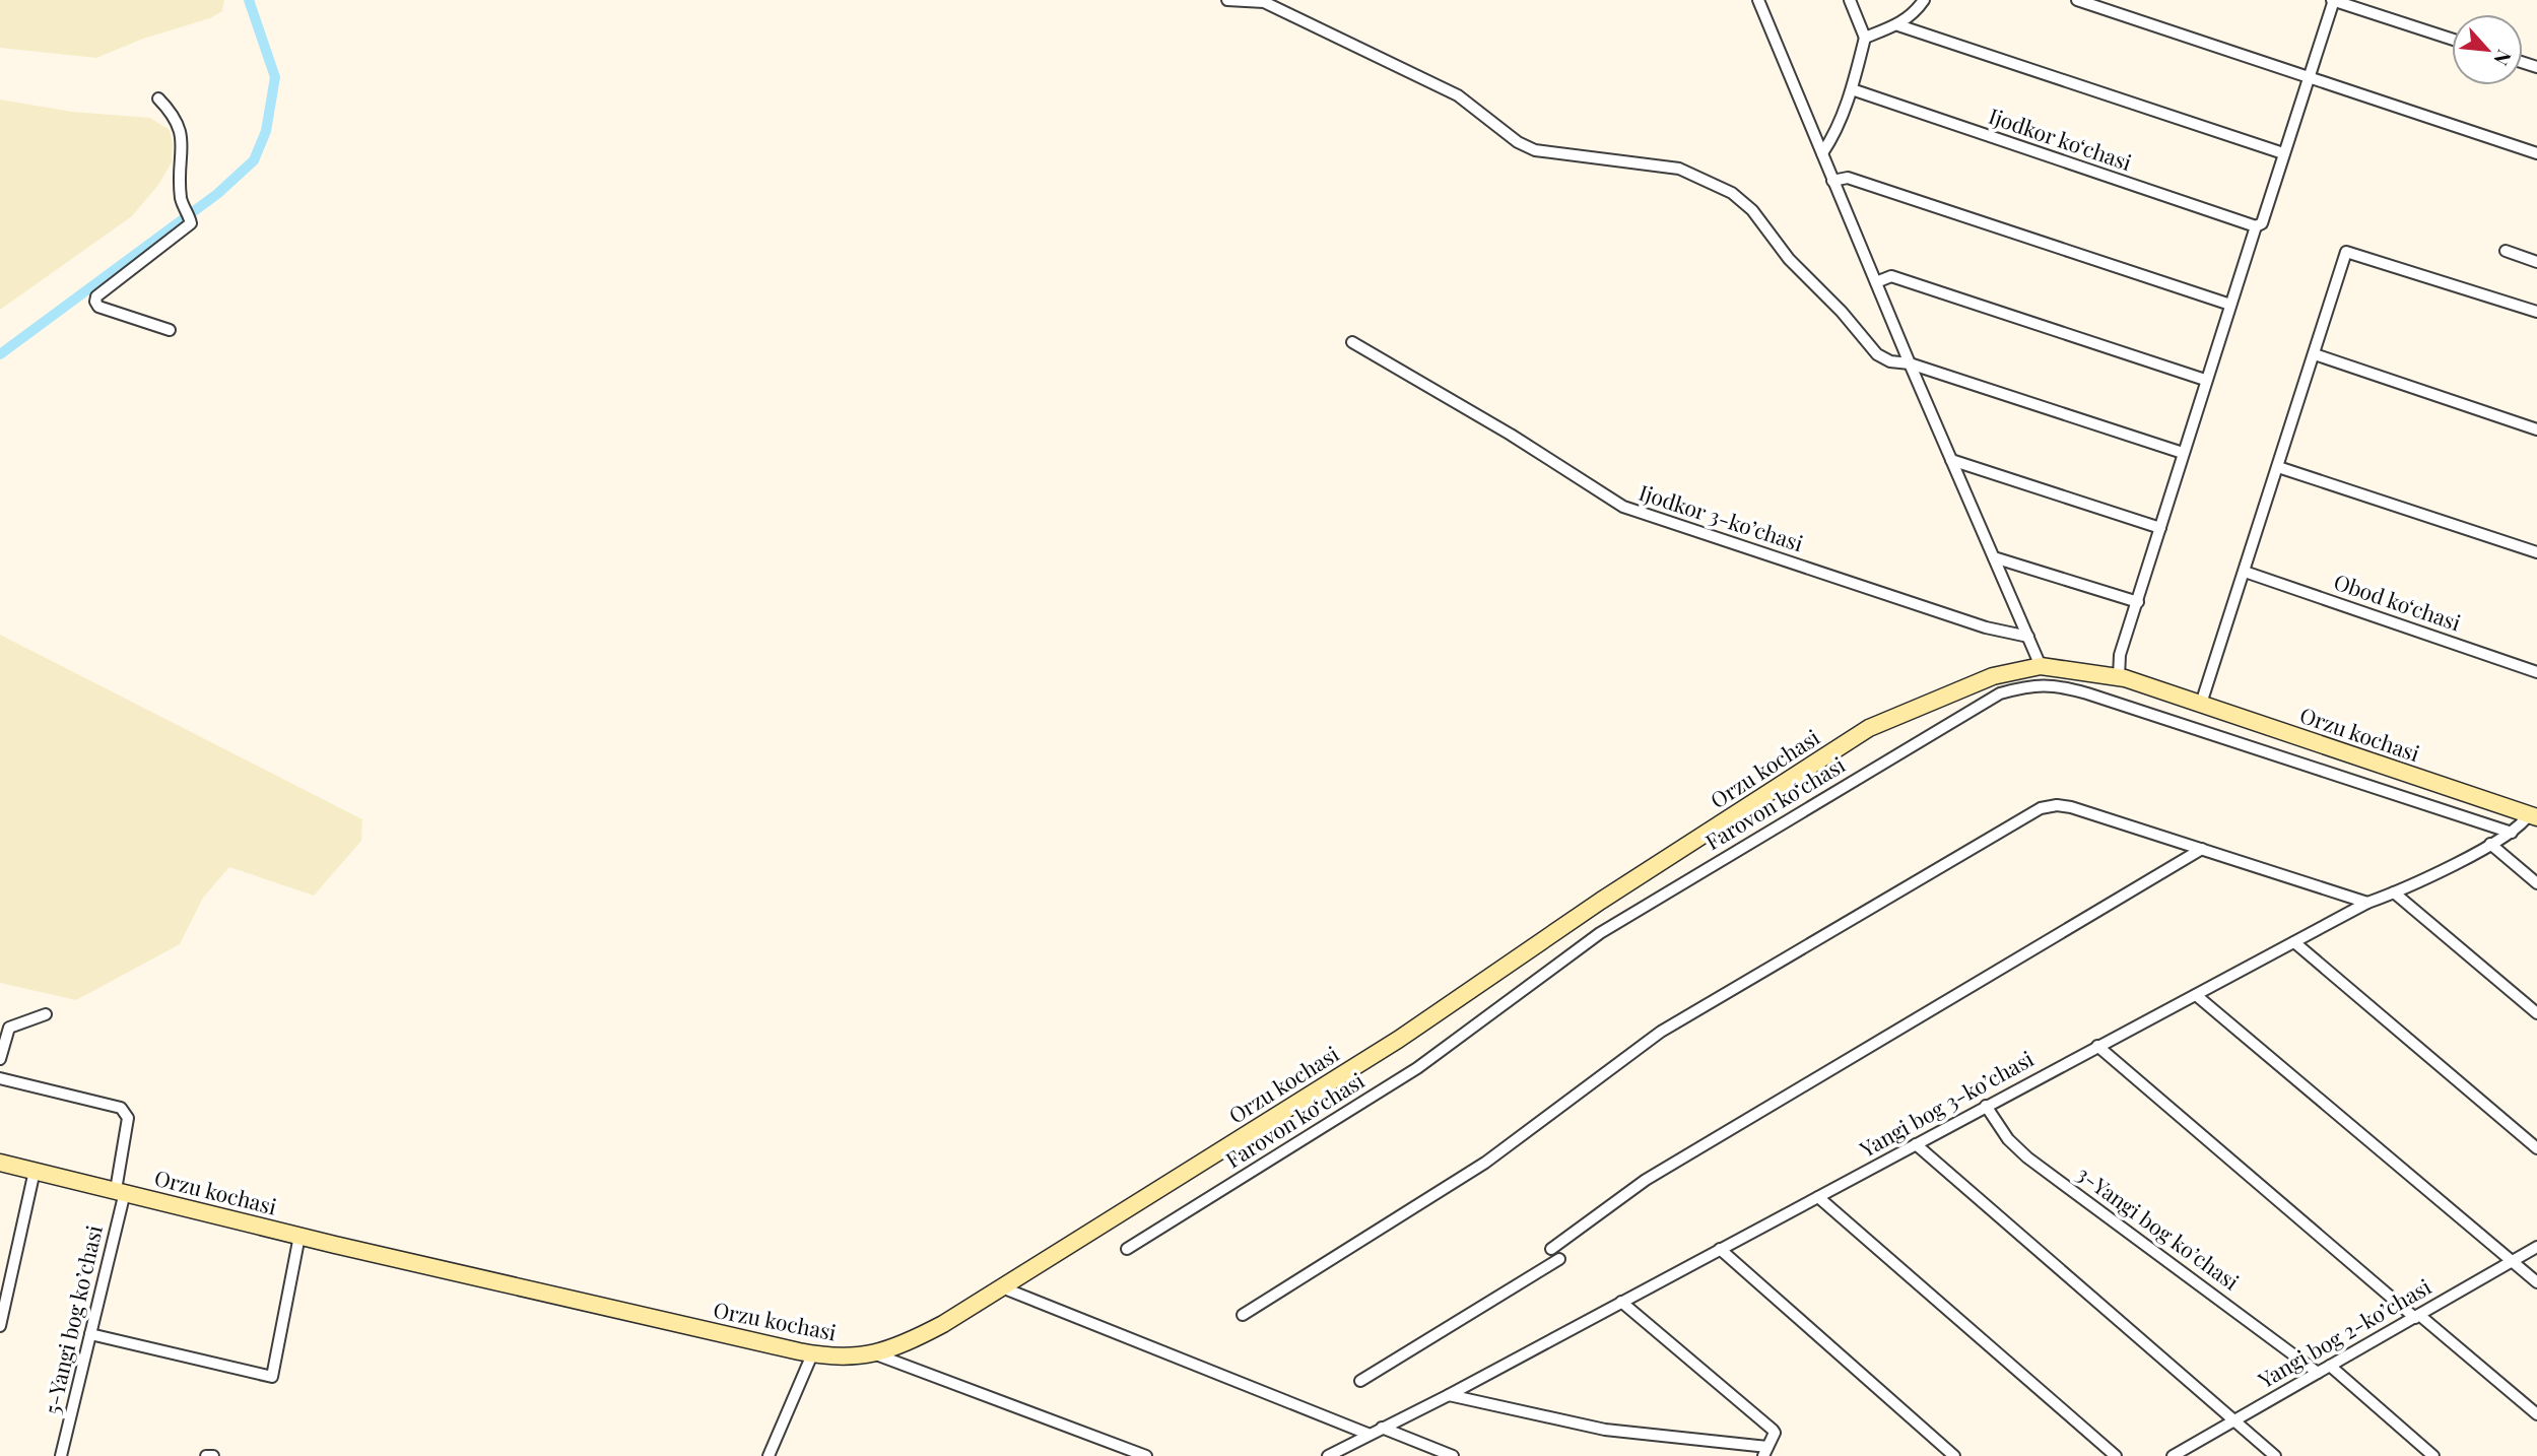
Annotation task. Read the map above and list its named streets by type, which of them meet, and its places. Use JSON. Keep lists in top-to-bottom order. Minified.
{"streets":{"main road":["Orzu kochasi"],"street":["Ijodkor koʻchasi","Ijodkor 3-koʼchasi","Obod koʻchasi","Farovon koʻchasi","Yangi bog 3-koʼchasi","3-Yangi bog koʼchasi","5-Yangi bog koʼchasi","Yangi bog 2-koʼchasi"]},"crossings":[["Orzu kochasi","Yangi bog 3-koʼchasi"],["Orzu kochasi","5-Yangi bog koʼchasi"],["Farovon koʻchasi","Yangi bog 3-koʼchasi"],["Yangi bog 3-koʼchasi","3-Yangi bog koʼchasi"],["3-Yangi bog koʼchasi","Yangi bog 2-koʼchasi"]],"north":"bottom right"}
